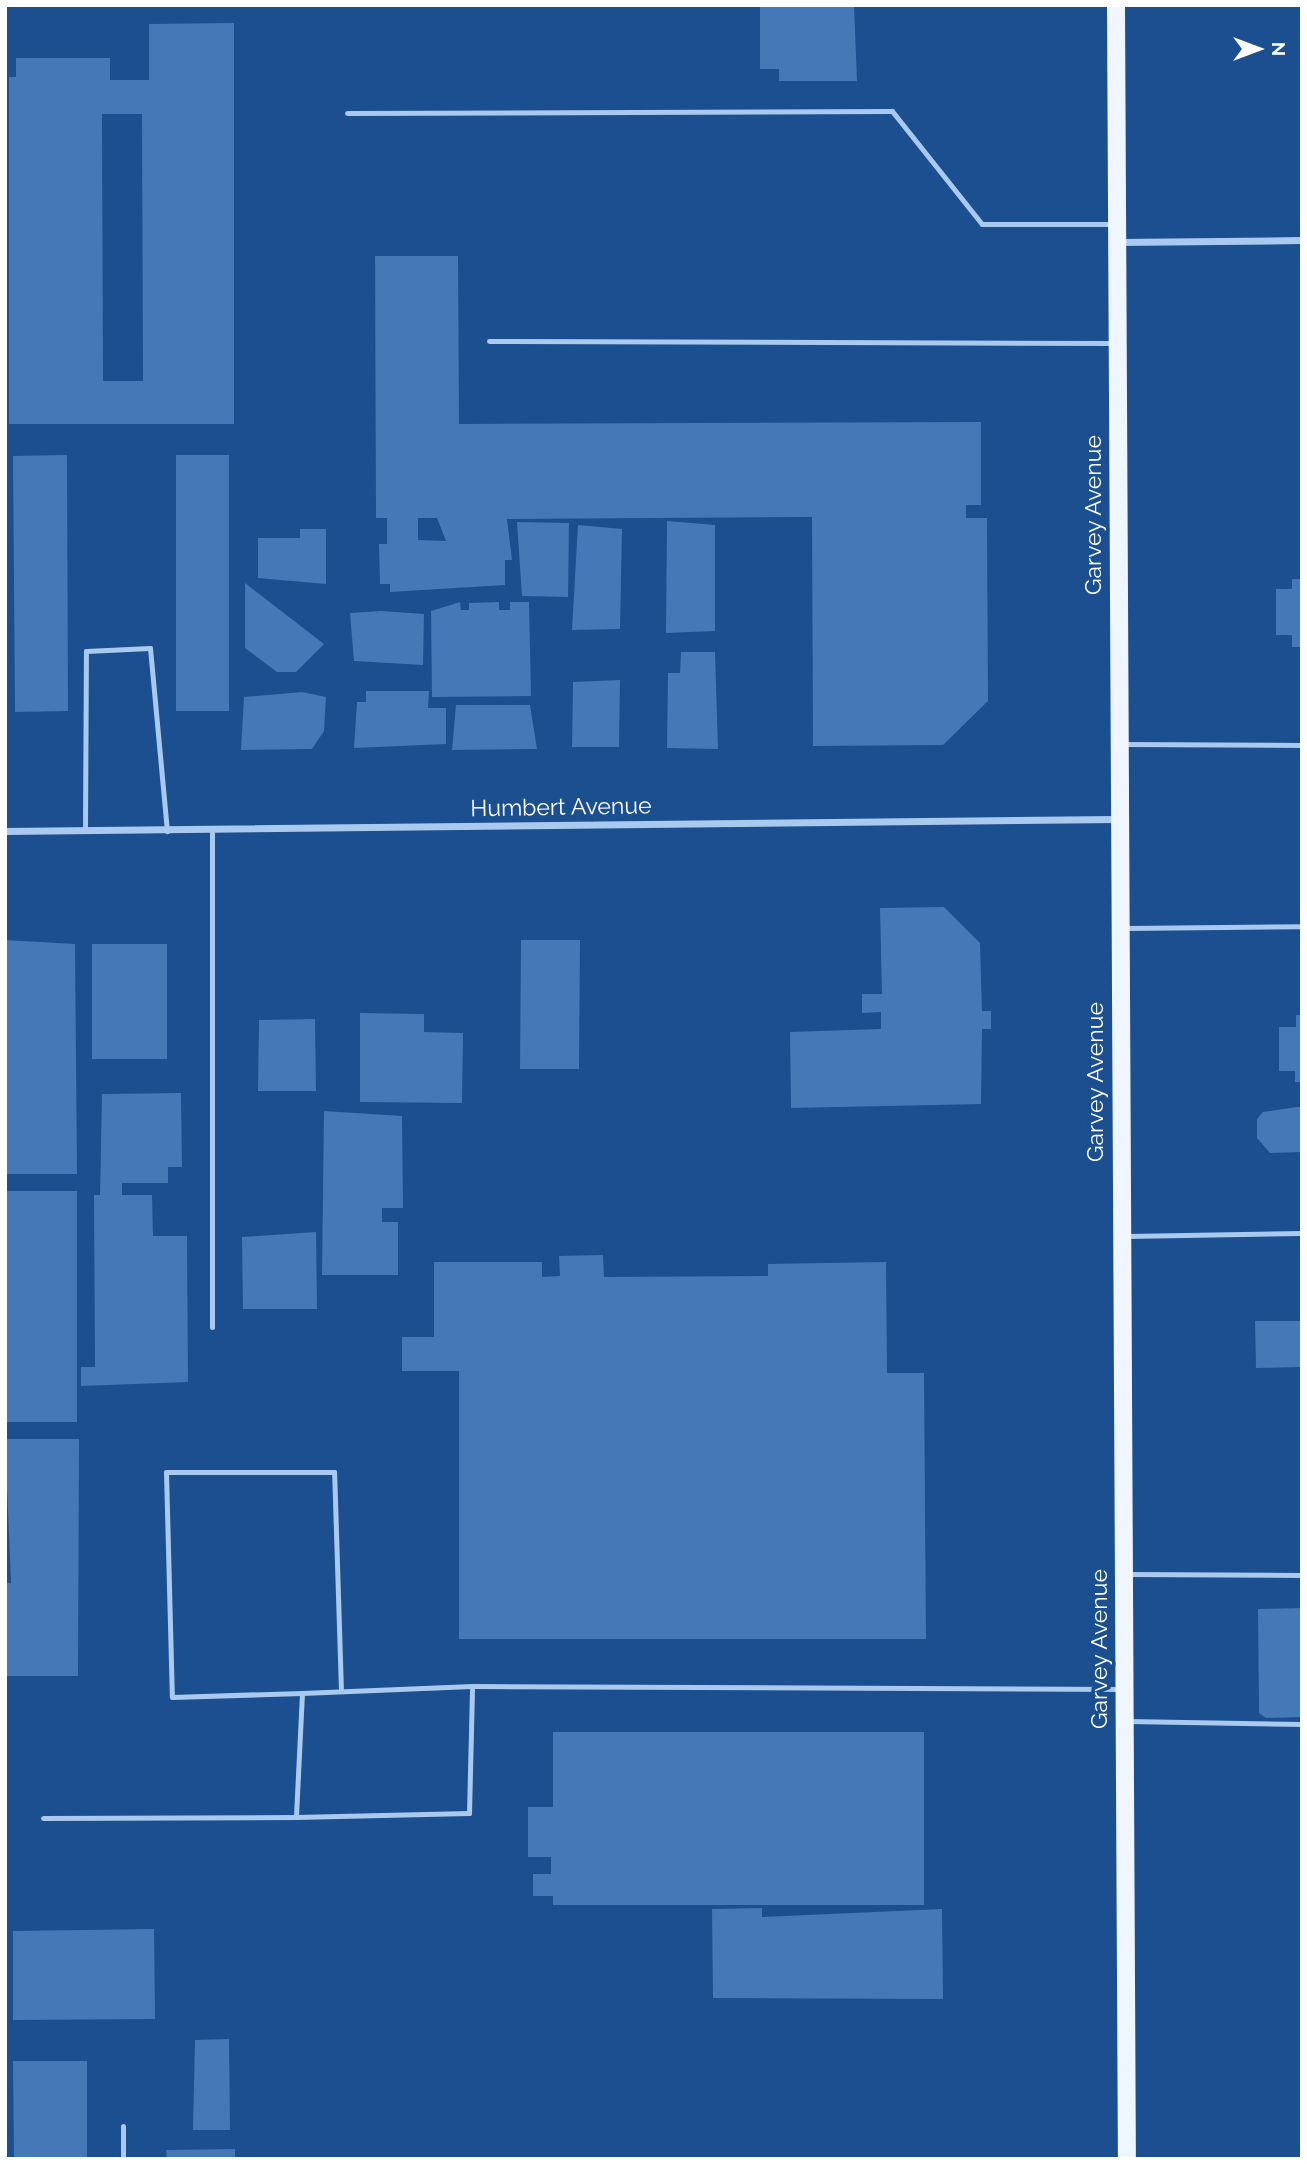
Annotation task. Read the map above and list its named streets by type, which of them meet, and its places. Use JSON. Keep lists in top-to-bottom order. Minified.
{"streets":{"main road":["Garvey Avenue"],"street":["Humbert Avenue"]},"crossings":[["Garvey Avenue","Humbert Avenue"]],"north":"right"}
